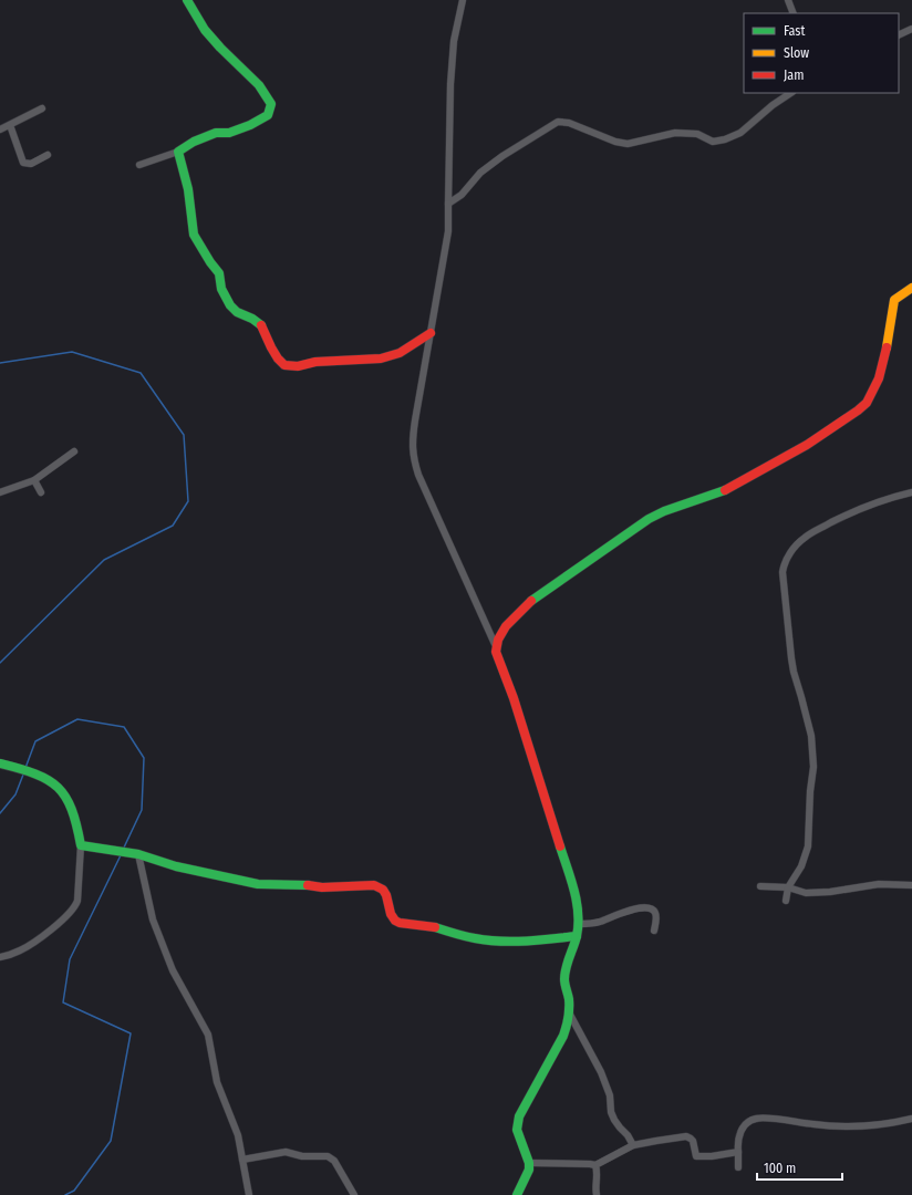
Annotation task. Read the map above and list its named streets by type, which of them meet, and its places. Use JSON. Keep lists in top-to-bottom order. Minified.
{"legend":["Fast","Slow","Jam"],"scale_bar":"100 m"}
